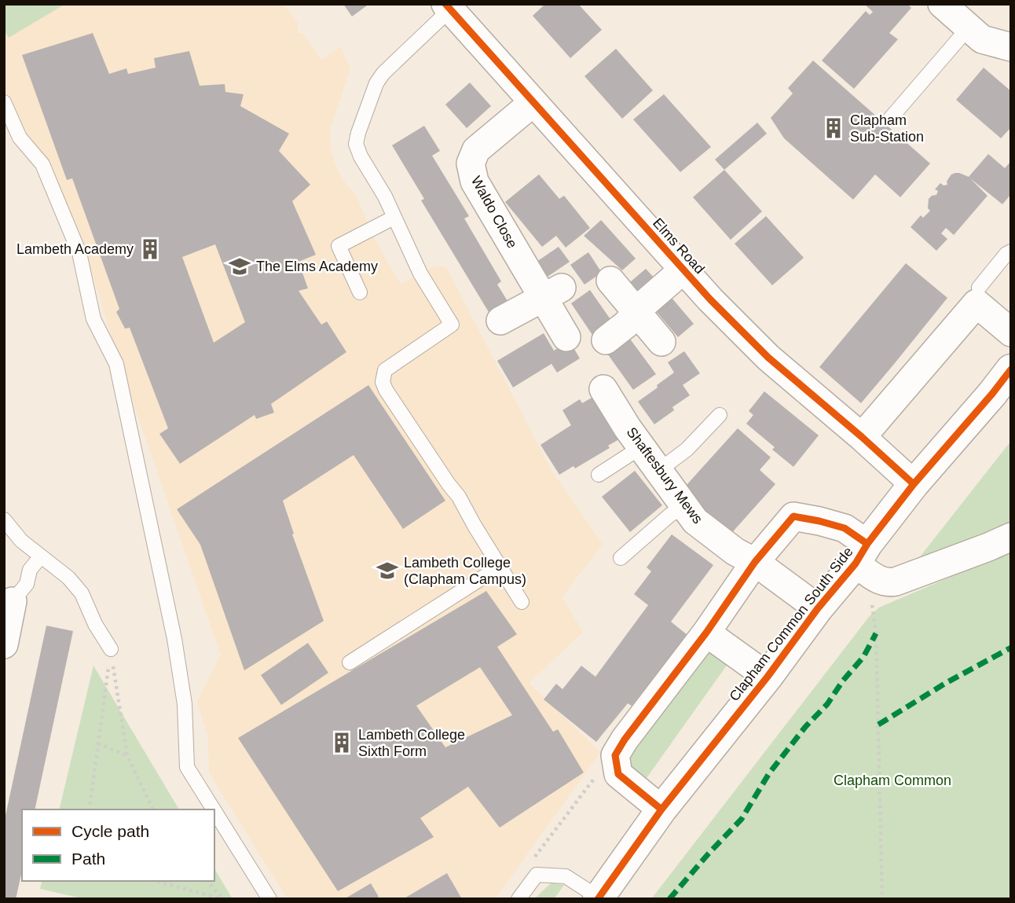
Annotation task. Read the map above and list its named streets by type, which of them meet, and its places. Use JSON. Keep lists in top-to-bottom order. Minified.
{"streets":{"highway":["Clapham Common South Side"],"street":["Waldo Close","Elms Road","Shaftesbury Mews"]},"crossings":[["Waldo Close","Elms Road"],["Elms Road","Clapham Common South Side"],["Shaftesbury Mews","Clapham Common South Side"]],"parks":["Clapham Common"],"places":{"building":["Clapham Sub-Station","Lambeth Academy","Lambeth College Sixth Form"],"school or university":["The Elms Academy","Lambeth College (Clapham Campus)"]},"legend":["Cycle path","Path"]}
